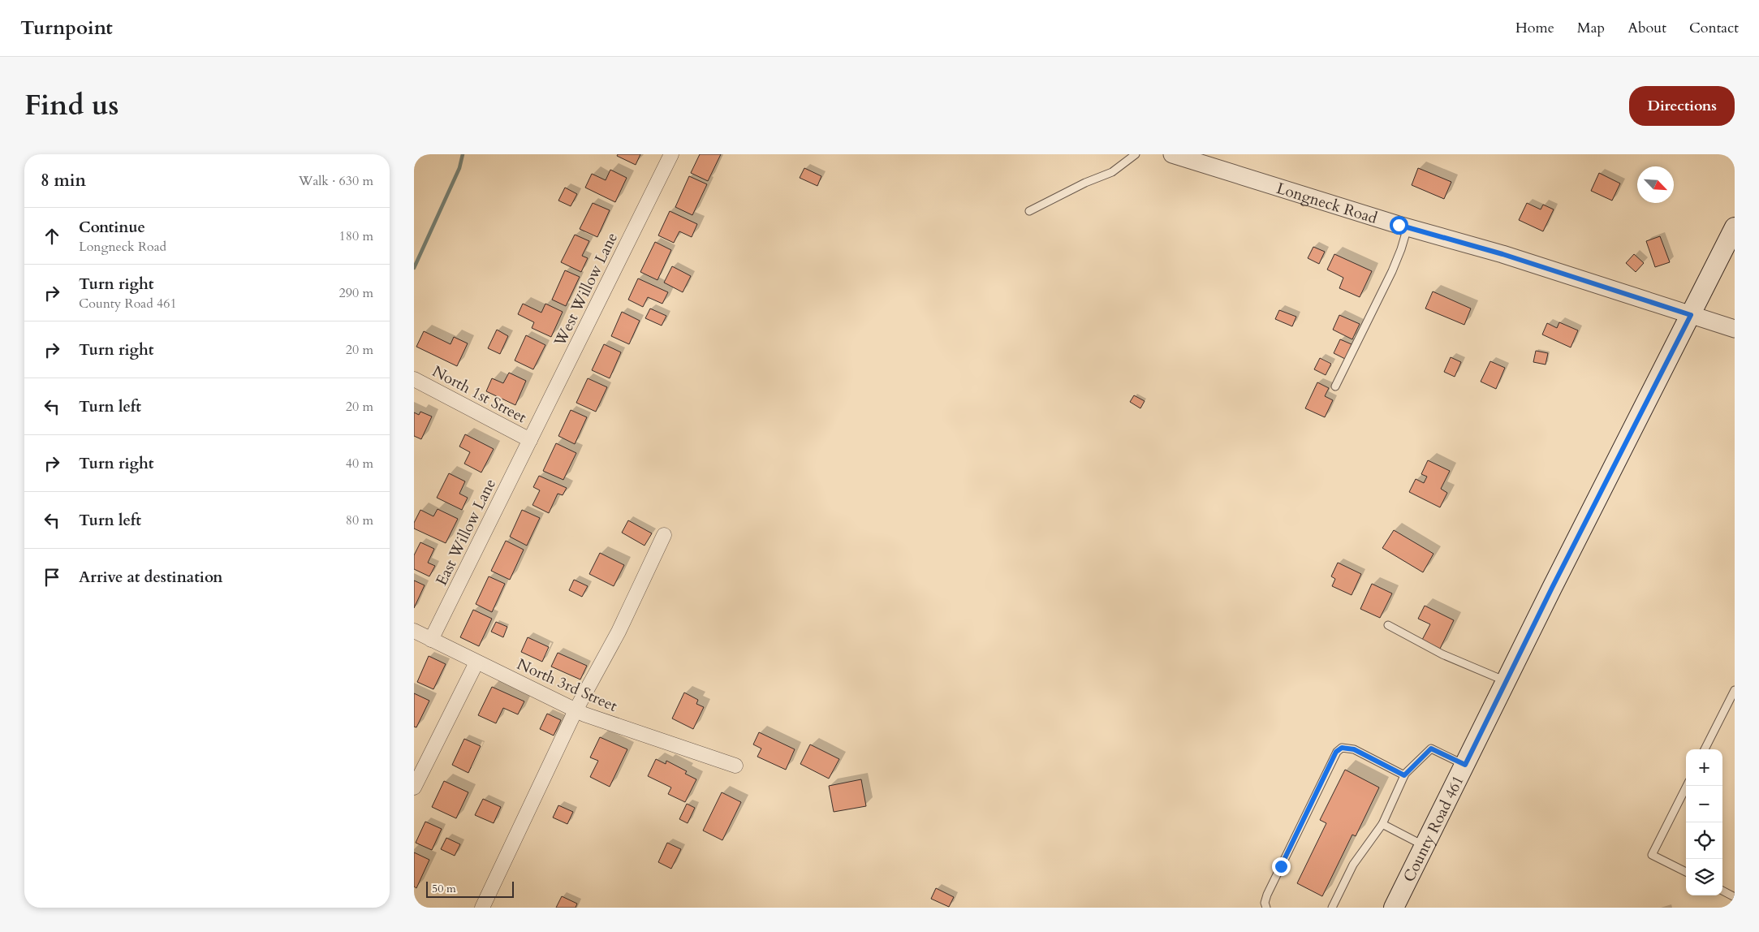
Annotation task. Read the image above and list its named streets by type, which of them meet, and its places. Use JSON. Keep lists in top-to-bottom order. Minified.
{"streets":{"main road":["County Road 461"],"street":["Longneck Road","West Willow Lane","North 1st Street","East Willow Lane","North 3rd Street"]},"crossings":[["Longneck Road","County Road 461"],["West Willow Lane","North 1st Street"],["West Willow Lane","East Willow Lane"],["North 1st Street","East Willow Lane"],["East Willow Lane","North 3rd Street"]],"scale_bar":"50 m","north":"bottom right","page":{"header":"Turnpoint","nav":["Home","Map","About","Contact"],"title":"Find us","buttons":"Directions","heading":["8 min","Walk · 630 m"],"list":[["Continue","Longneck Road","180 m"],["Turn right","County Road 461","290 m"],["Turn right","20 m"],["Turn left","20 m"],["Turn right","40 m"],["Turn left","80 m"],"Arrive at destination"],"map_buttons":["+","−"],"scale":"50 m"}}
